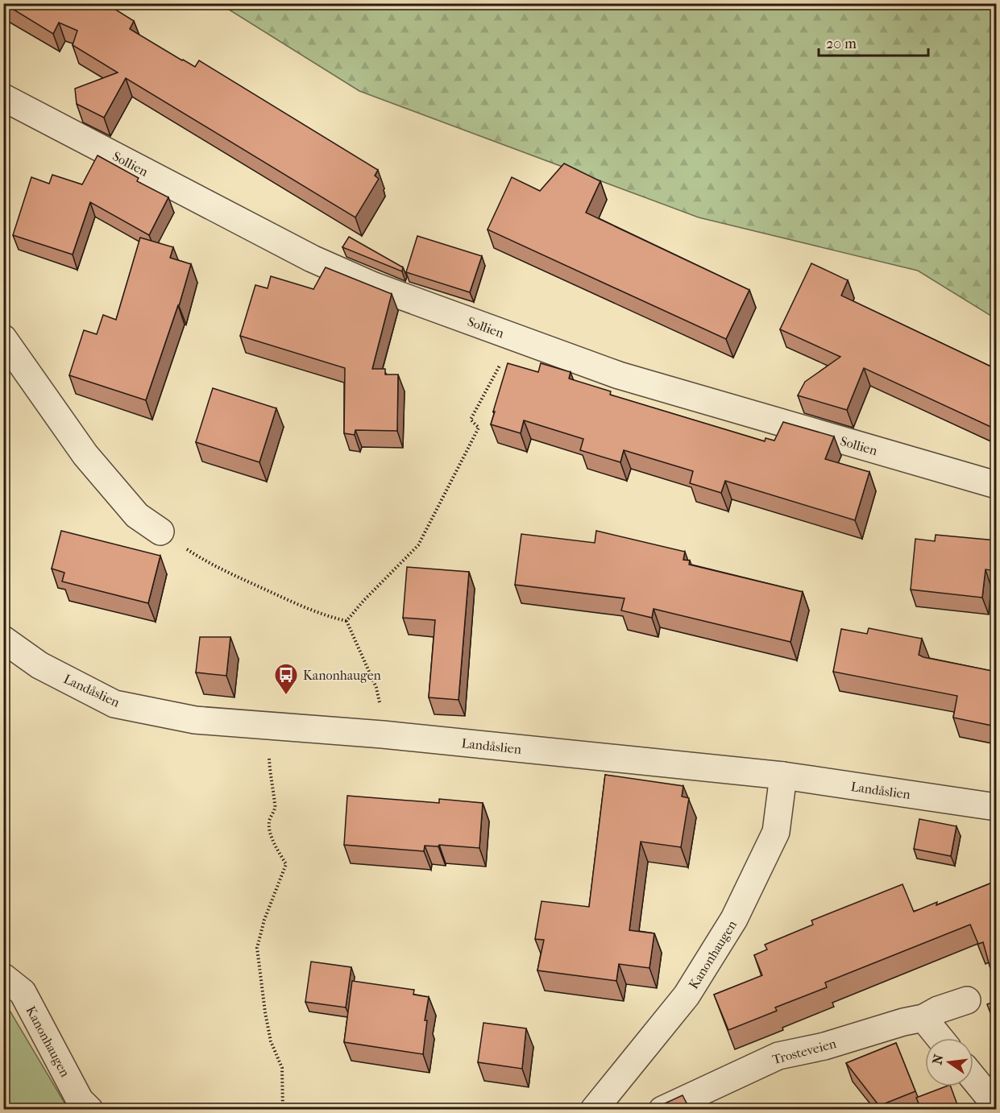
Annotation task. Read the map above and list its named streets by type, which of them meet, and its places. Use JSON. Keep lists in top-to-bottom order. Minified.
{"streets":{"street":["Sollien","Landåslien","Kanonhaugen","Trosteveien"]},"crossings":[["Landåslien","Kanonhaugen"]],"places":{"bus stop":["Kanonhaugen"]},"scale_bar":"20 m","north":"left"}
